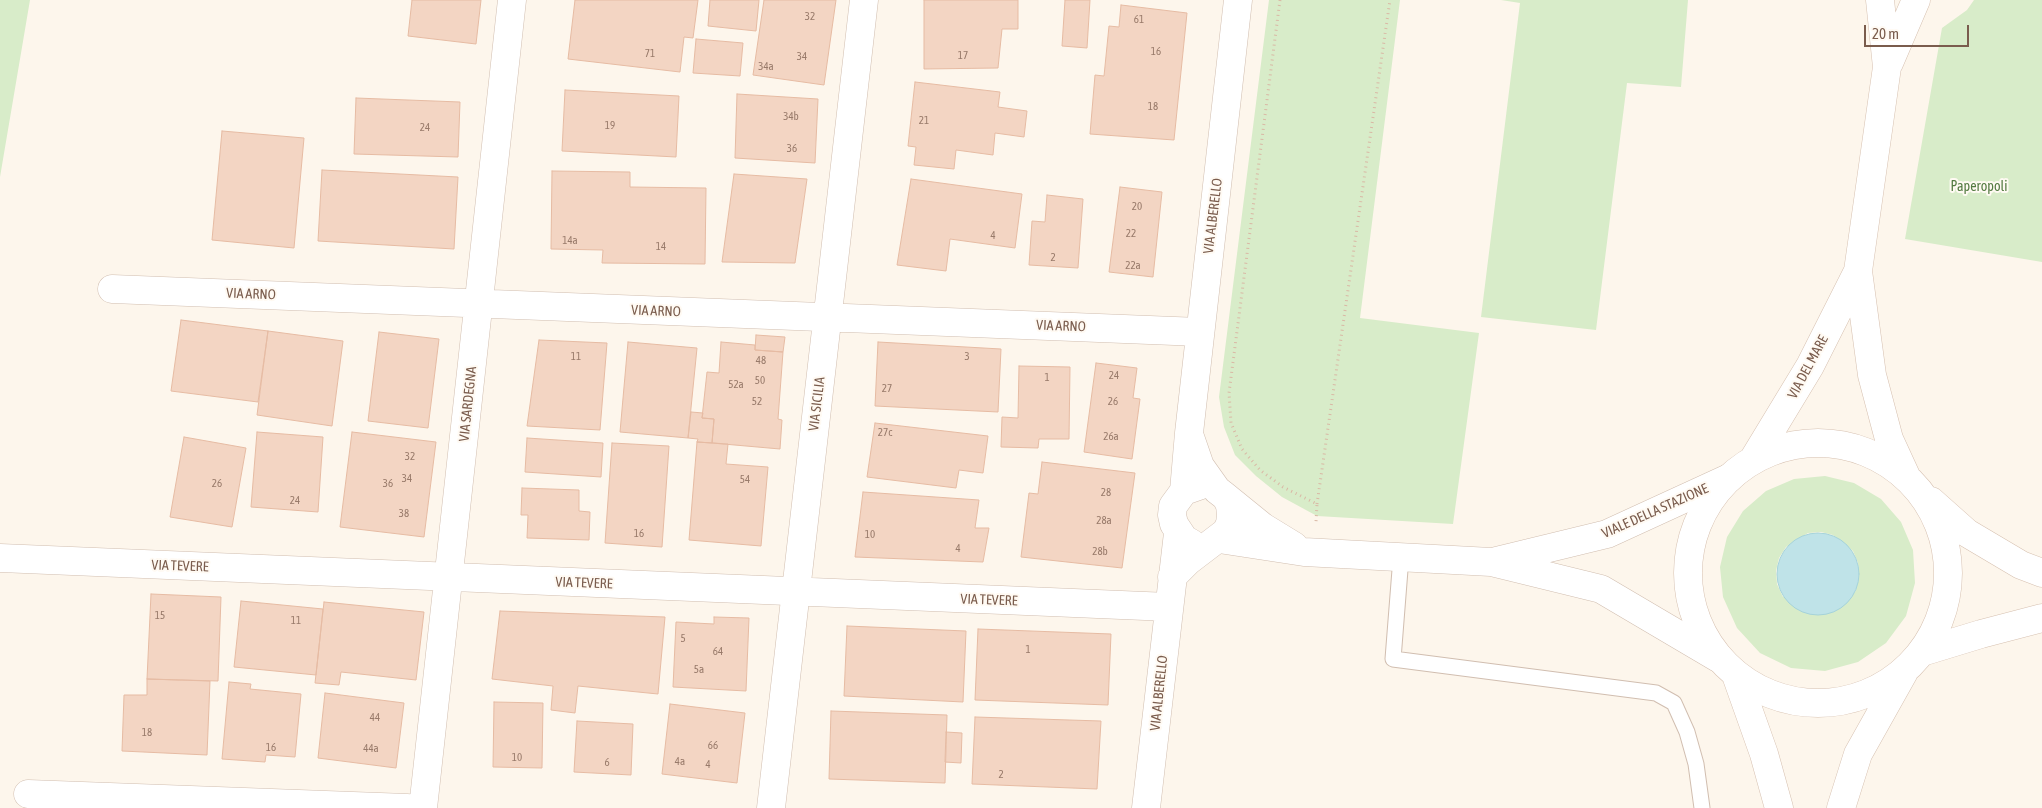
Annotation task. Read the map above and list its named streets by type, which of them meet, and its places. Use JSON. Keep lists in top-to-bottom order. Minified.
{"streets":{"street":["VIA ALBERELLO","VIA ARNO","VIA DEL MARE","VIA SARDEGNA","VIA SICILIA","VIALE DELLA STAZIONE","VIA TEVERE"]},"crossings":[["VIA ALBERELLO","VIA ARNO"],["VIA ALBERELLO","VIALE DELLA STAZIONE"],["VIA ALBERELLO","VIA TEVERE"],["VIA ARNO","VIA SARDEGNA"],["VIA ARNO","VIA SICILIA"],["VIA DEL MARE","VIALE DELLA STAZIONE"],["VIA SARDEGNA","VIA TEVERE"],["VIA SICILIA","VIA TEVERE"]],"parks":["Paperopoli"],"house_numbers":["32","61","16","71","17","34","34a","18","34b","21","19","24","36","20","22","4","14a","14","2","22a","11","3","48","24","1","50","52a","27","52","26","27c","26a","32","34","54","26","36","28","24","38","28a","16","10","4","28b","15","11","5","1","64","5a","44","18","66","16","44a","10","4a","6","4","2"],"scale_bar":"20 m"}
